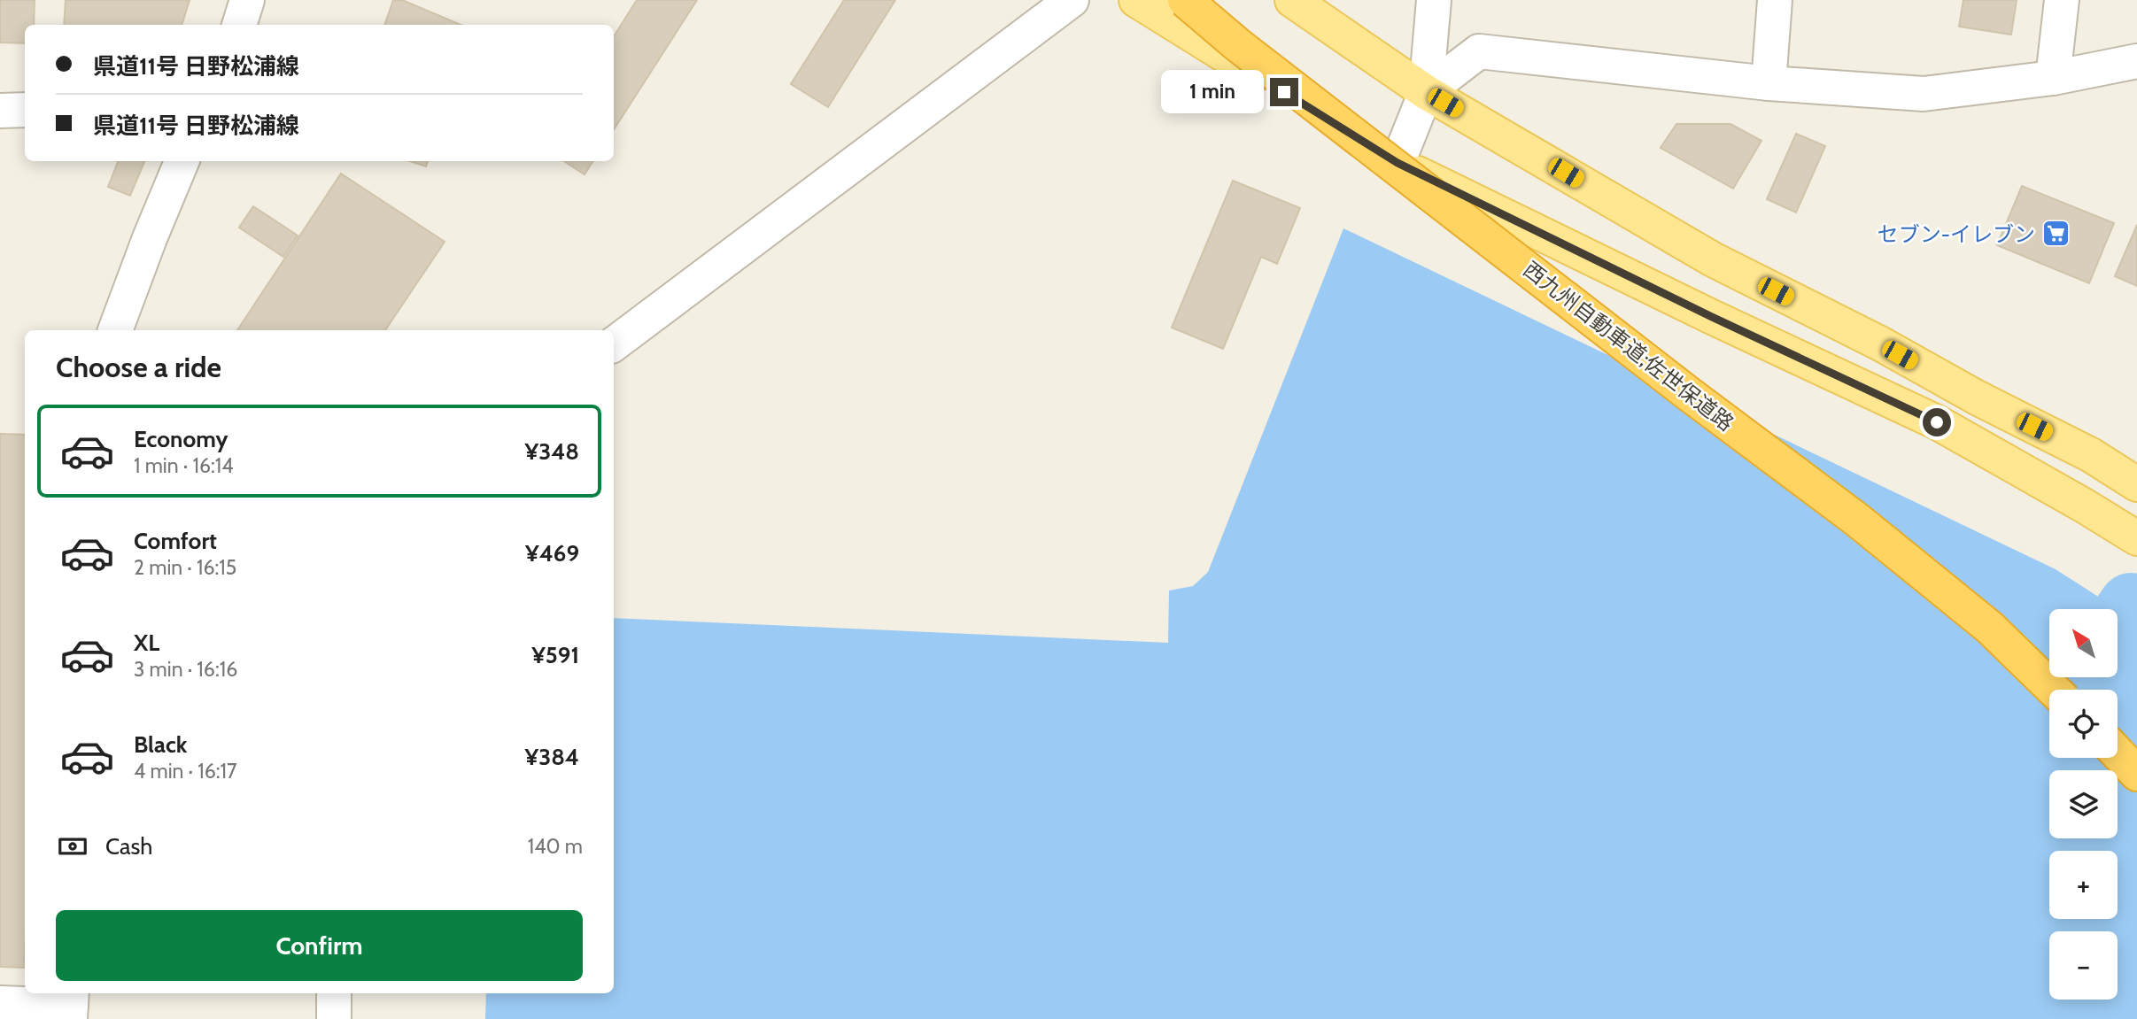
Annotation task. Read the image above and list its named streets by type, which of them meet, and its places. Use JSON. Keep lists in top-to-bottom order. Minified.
{"streets":{"highway":["西九州自動車道;佐世保道路"]},"places":{"supermarket":["セブン-イレブン"]},"north":"top left","page":{"banner":["県道11号 日野松浦線","県道11号 日野松浦線"],"bubble":"1 min","heading":"Choose a ride","list":[{"name":"Economy","note":"1 min · 16:14","value":"¥348"},{"name":"Comfort","note":"2 min · 16:15","value":"¥469"},{"name":"XL","note":"3 min · 16:16","value":"¥591"},{"name":"Black","note":"4 min · 16:17","value":"¥384"}],"map_buttons":["+","−"],"pay":["Cash","140 m"],"buttons":"Confirm"}}
